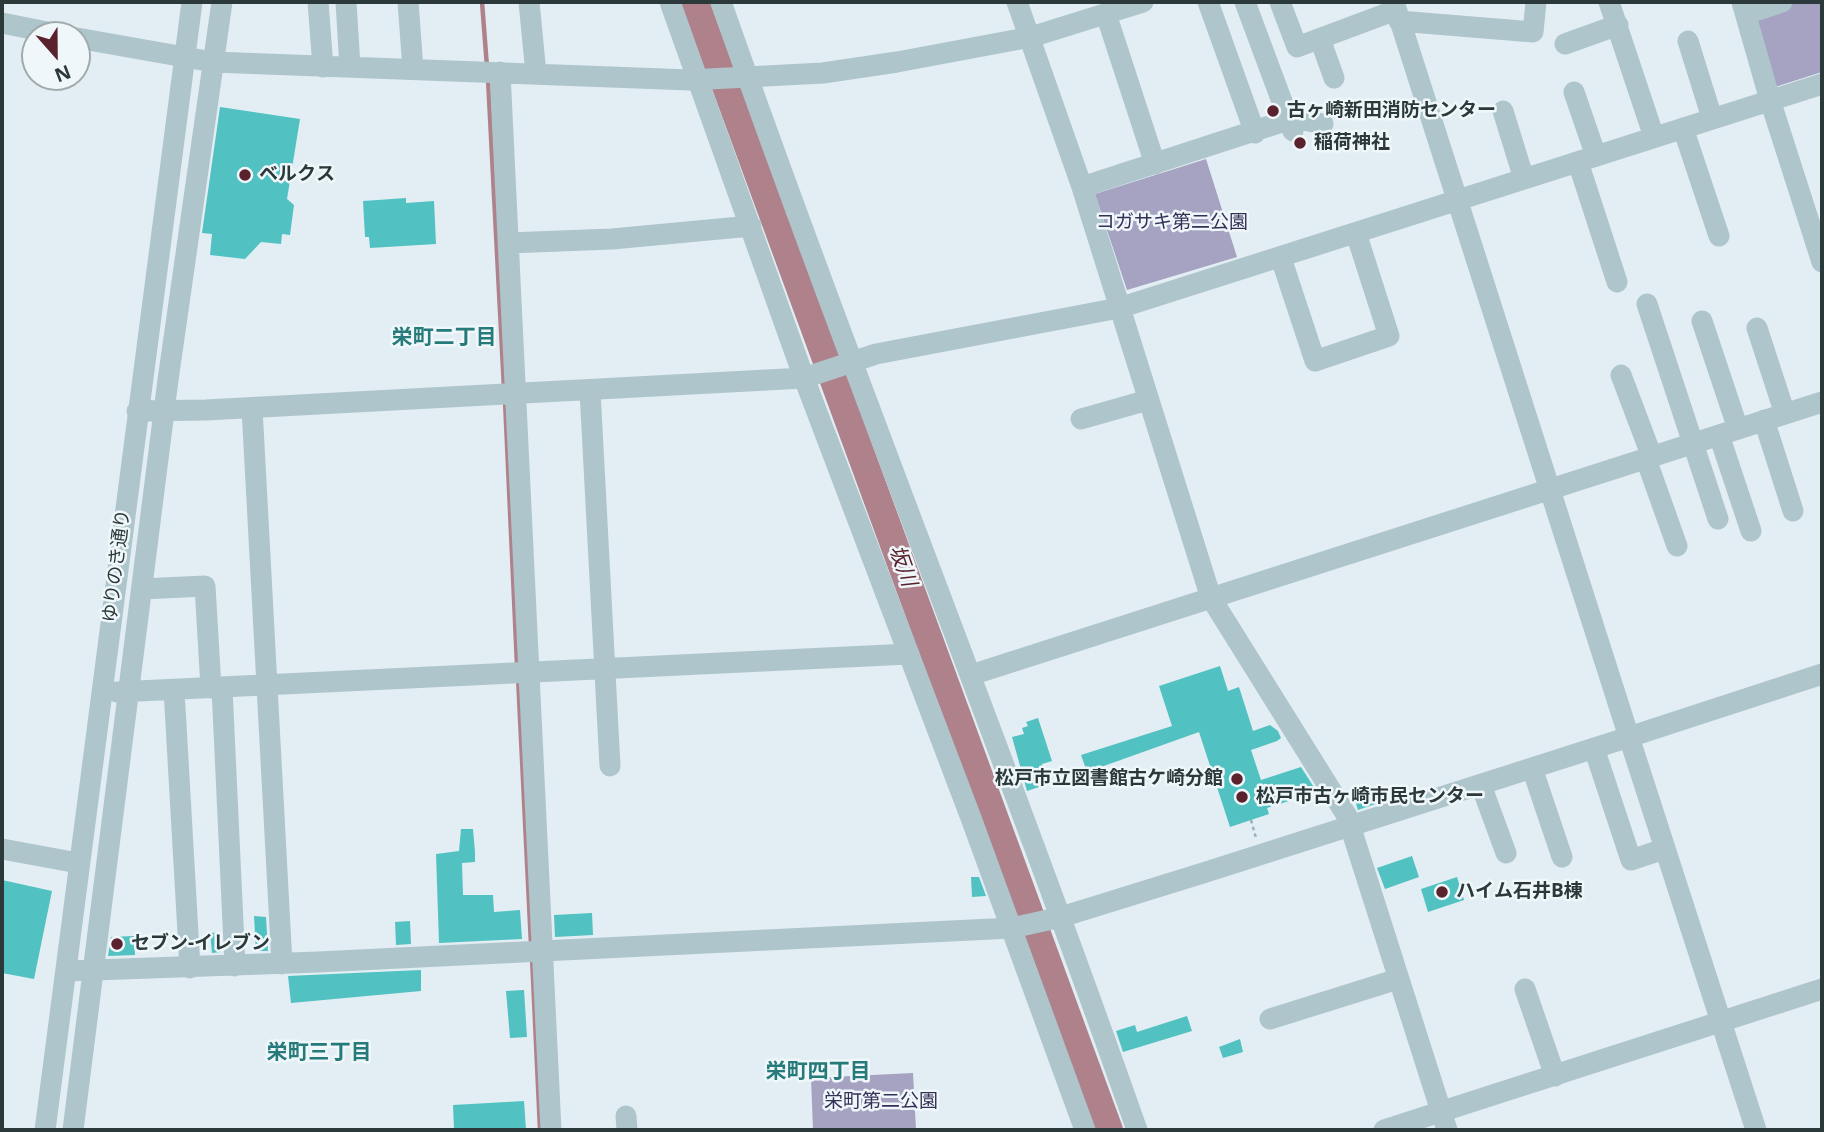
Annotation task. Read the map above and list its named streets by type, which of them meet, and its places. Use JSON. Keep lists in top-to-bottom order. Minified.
{"streets":{"street":["ゆりのき通り"]},"districts":["栄町二丁目","栄町三丁目","栄町四丁目"],"water":["坂川"],"parks":["コガサキ第二公園","栄町第二公園"],"places":["古ヶ崎新田消防センター","稲荷神社","ベルクス","松戸市立図書館古ケ崎分館","松戸市古ヶ崎市民センター","ハイム石井B棟","セブン-イレブン"],"north":"bottom"}
